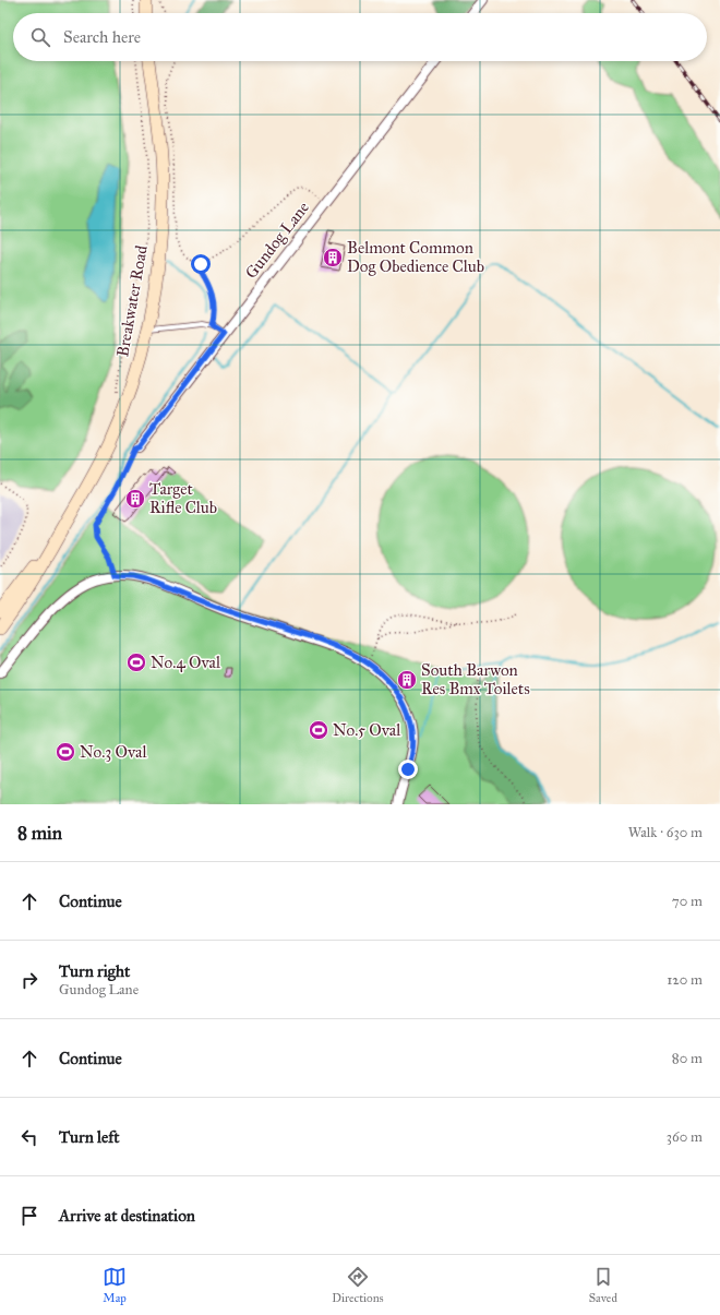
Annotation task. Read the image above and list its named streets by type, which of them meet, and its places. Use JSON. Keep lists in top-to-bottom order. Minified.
{"streets":{"main road":["Breakwater Road"],"street":["Gundog Lane"]},"places":{"building":["Belmont Common Dog Obedience Club","Target Rifle Club","South Barwon Res Bmx Toilets"],"sports":["No.4 Oval","No.5 Oval","No.3 Oval"]},"page":{"search":"Search here","heading":["8 min","Walk · 630 m"],"list":[["Continue","70 m"],["Turn right","Gundog Lane","120 m"],["Continue","80 m"],["Turn left","360 m"],"Arrive at destination"],"nav":["Map","Directions","Saved"]}}
